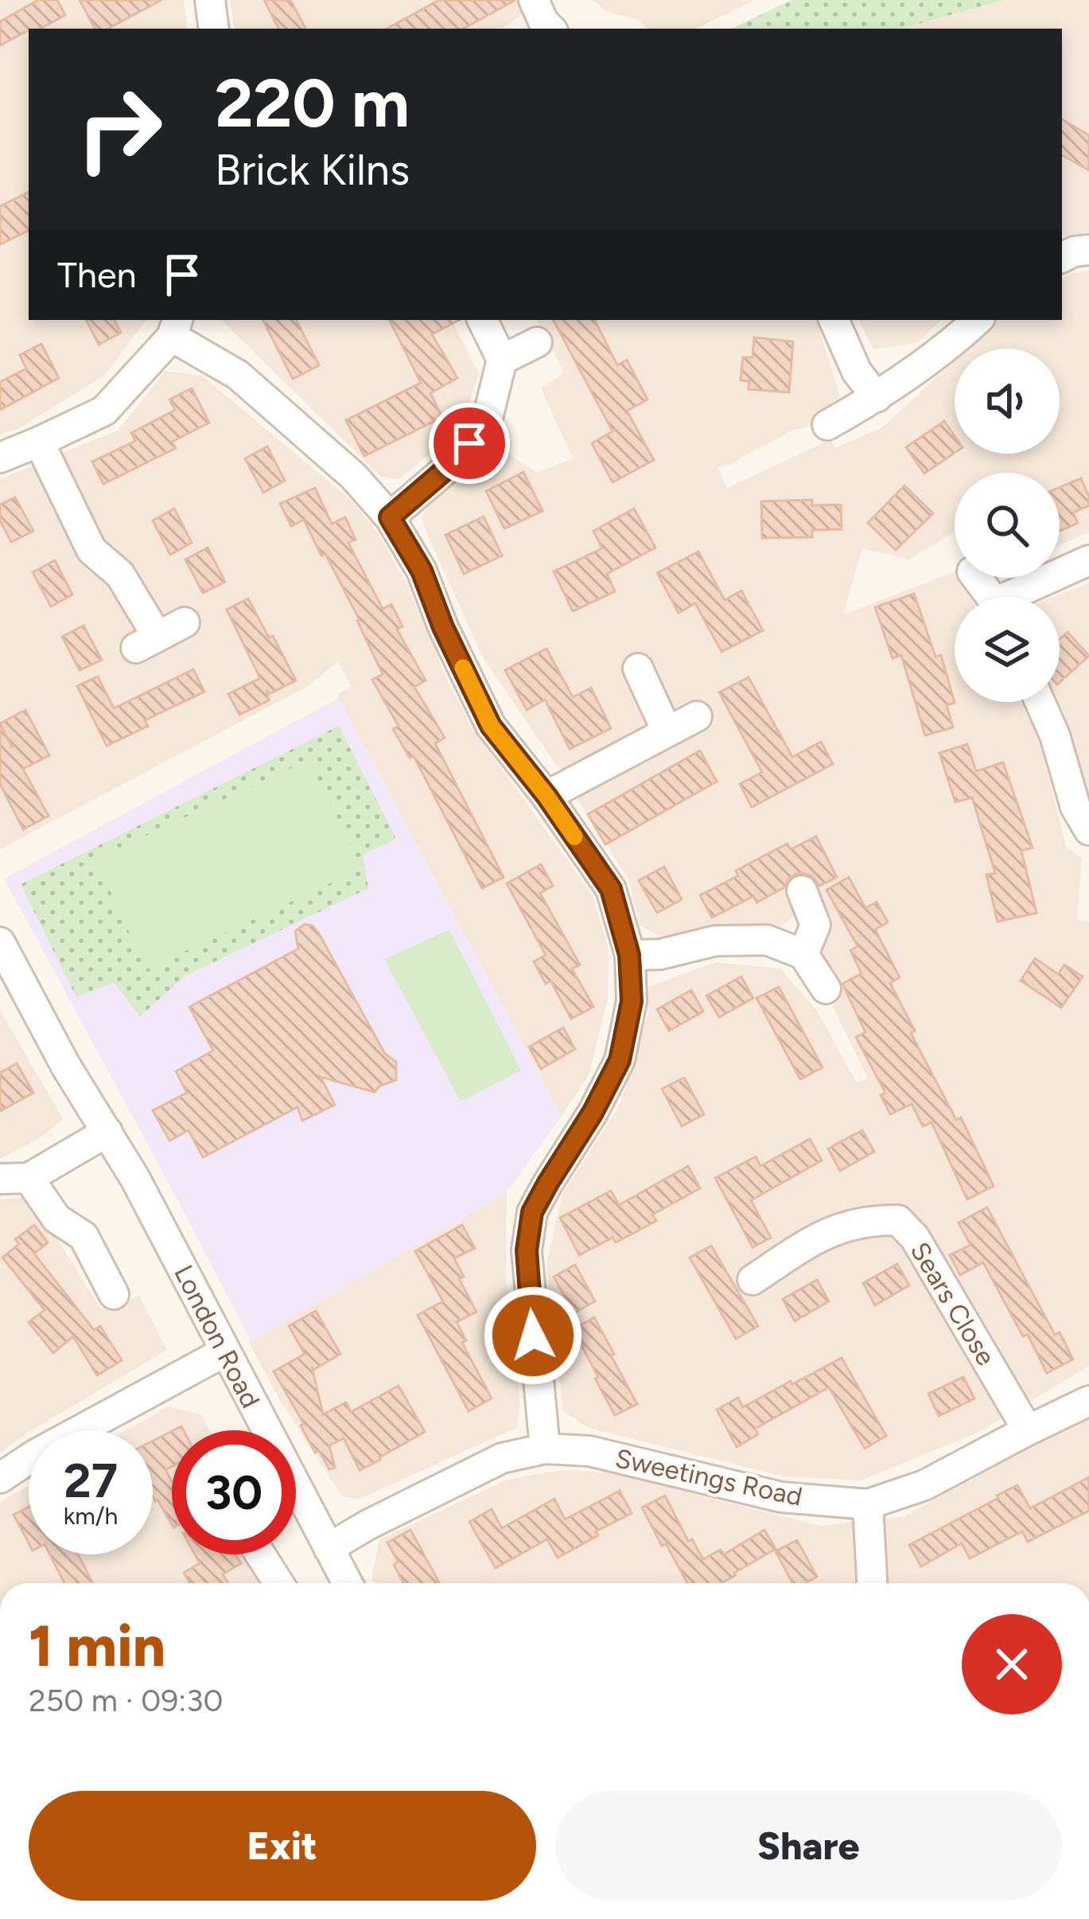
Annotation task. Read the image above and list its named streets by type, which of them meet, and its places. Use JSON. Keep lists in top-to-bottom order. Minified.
{"streets":{"street":["Sears Close","London Road","Sweetings Road"]},"crossings":[["Sears Close","Sweetings Road"],["London Road","Sweetings Road"]],"page":{"turn":["220 m","Brick Kilns"],"then":"Then","speed":"27 km/h","limit":"30","heading":["1 min","250 m · 09:30"],"buttons":["Exit","Share"]}}
